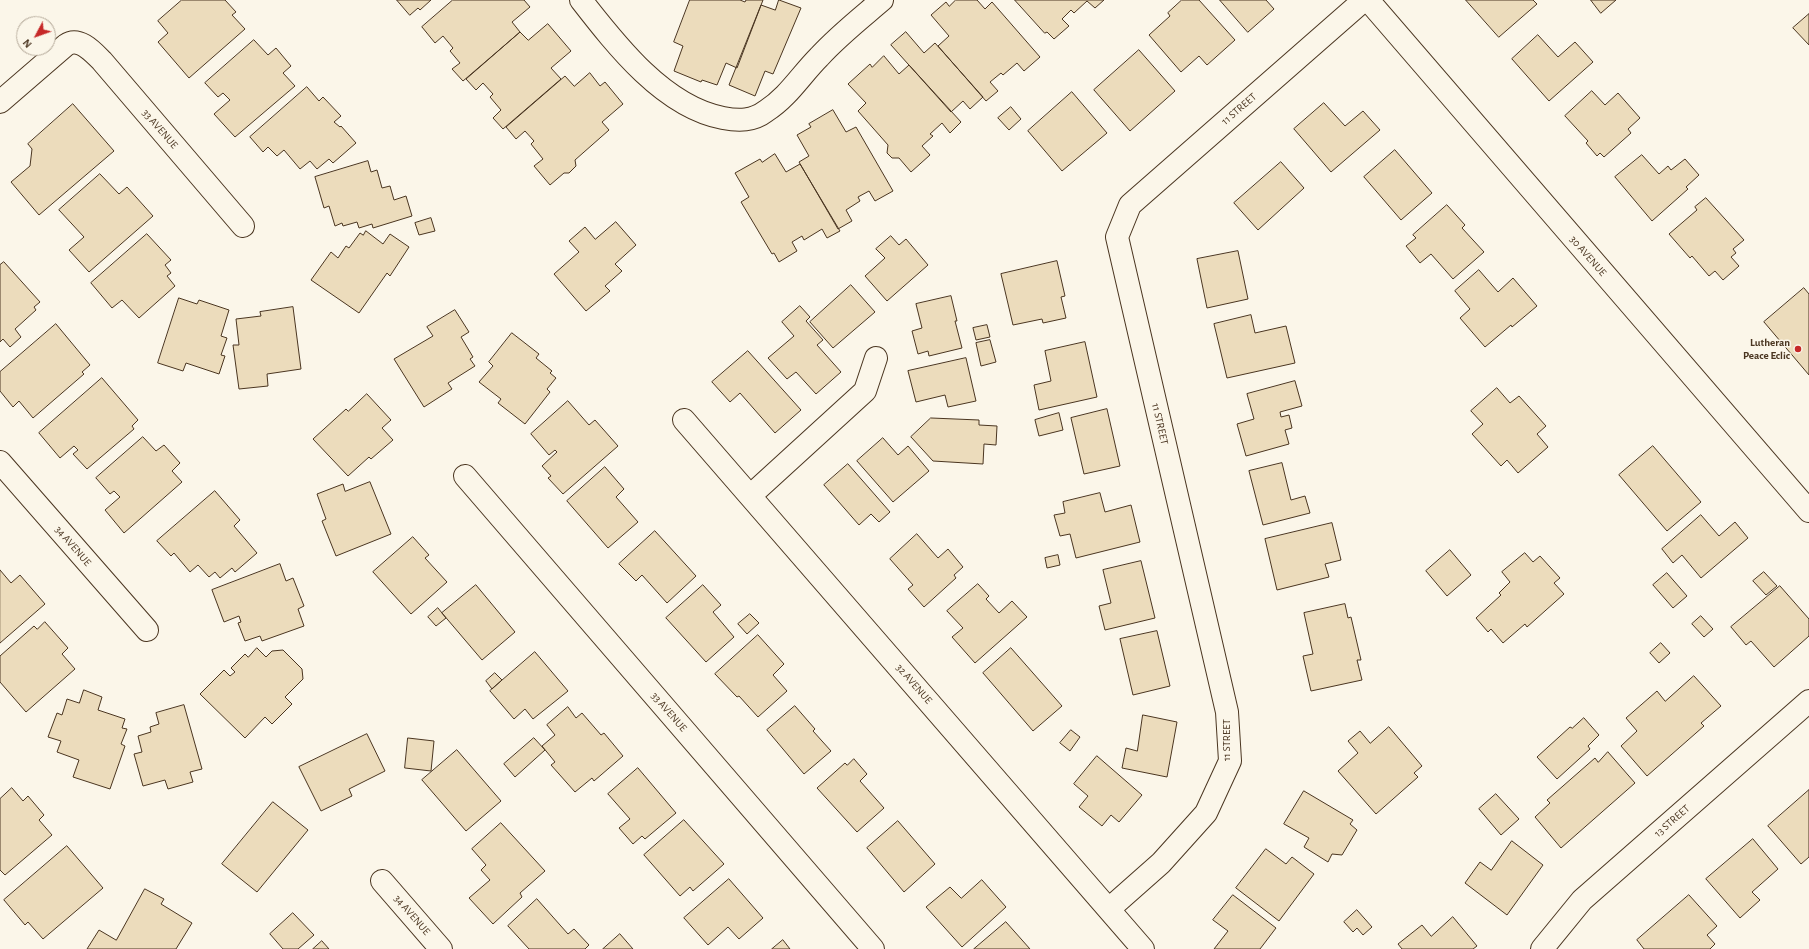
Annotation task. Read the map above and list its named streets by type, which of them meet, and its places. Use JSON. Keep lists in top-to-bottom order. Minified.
{"streets":{"street":["11 STREET","33 AVENUE","30 AVENUE","34 AVENUE","32 AVENUE","13 STREET"]},"crossings":[["11 STREET","32 AVENUE"]],"places":["Lutheran Peace Eclic"],"north":"bottom left"}
